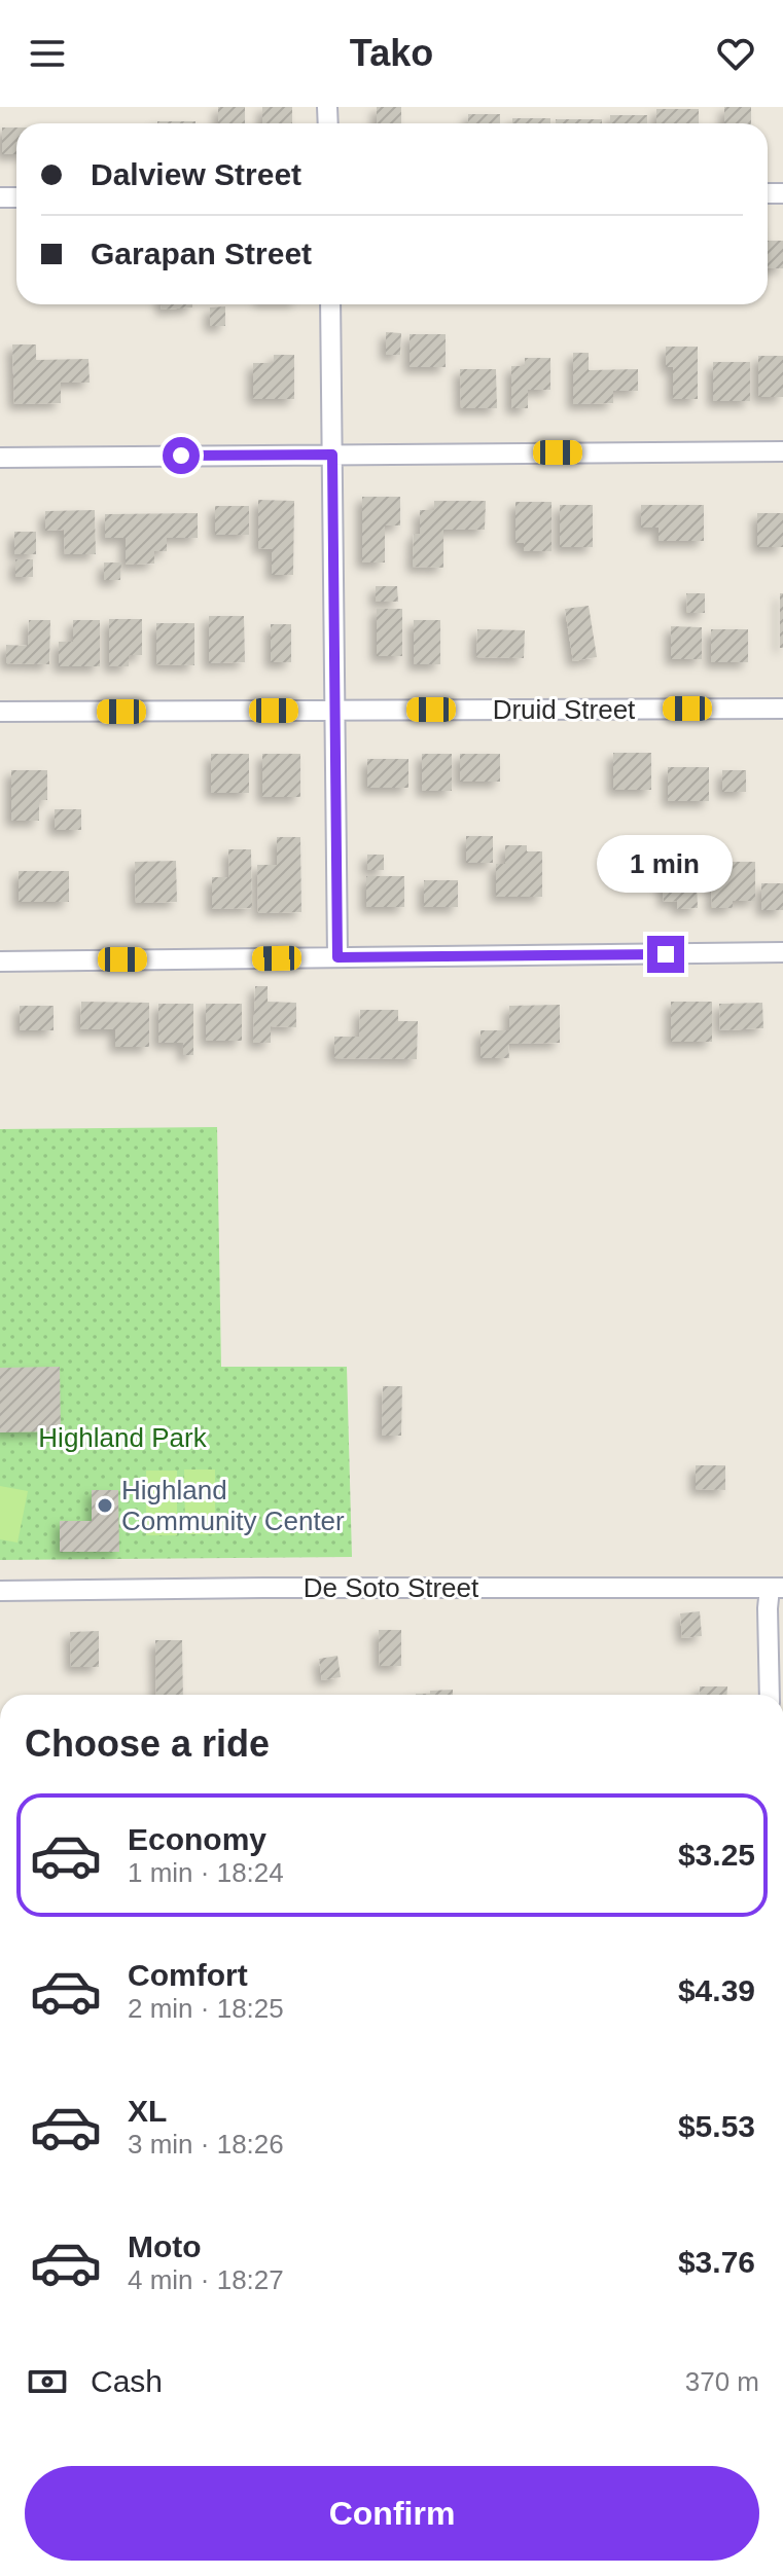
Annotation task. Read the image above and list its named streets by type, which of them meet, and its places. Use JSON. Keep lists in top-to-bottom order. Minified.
{"streets":{"street":["Druid Street","De Soto Street"]},"parks":["Highland Park"],"places":["Highland Community Center"],"page":{"header":"Tako","banner":["Dalview Street","Garapan Street"],"bubble":"1 min","heading":"Choose a ride","list":[{"name":"Economy","note":"1 min · 18:24","value":"$3.25"},{"name":"Comfort","note":"2 min · 18:25","value":"$4.39"},{"name":"XL","note":"3 min · 18:26","value":"$5.53"},{"name":"Moto","note":"4 min · 18:27","value":"$3.76"}],"pay":["Cash","370 m"],"buttons":"Confirm"}}
